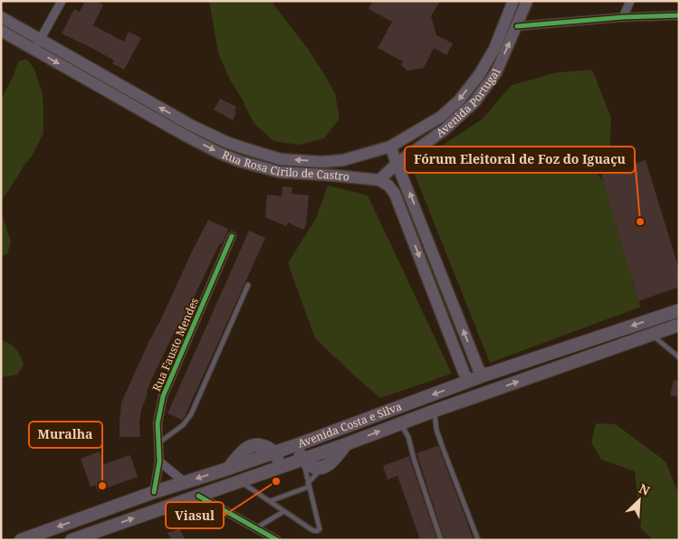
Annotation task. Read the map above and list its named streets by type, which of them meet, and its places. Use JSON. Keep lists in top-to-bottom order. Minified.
{"streets":{"main road":["Avenida Portugal","Rua Rosa Cirilo de Castro","Avenida Costa e Silva"],"street":["Rua Fausto Mendes"]},"crossings":[["Avenida Portugal","Rua Rosa Cirilo de Castro"]],"places":["Fórum Eleitoral de Foz do Iguaçu","Viasul","Muralha"],"north":"top right"}
